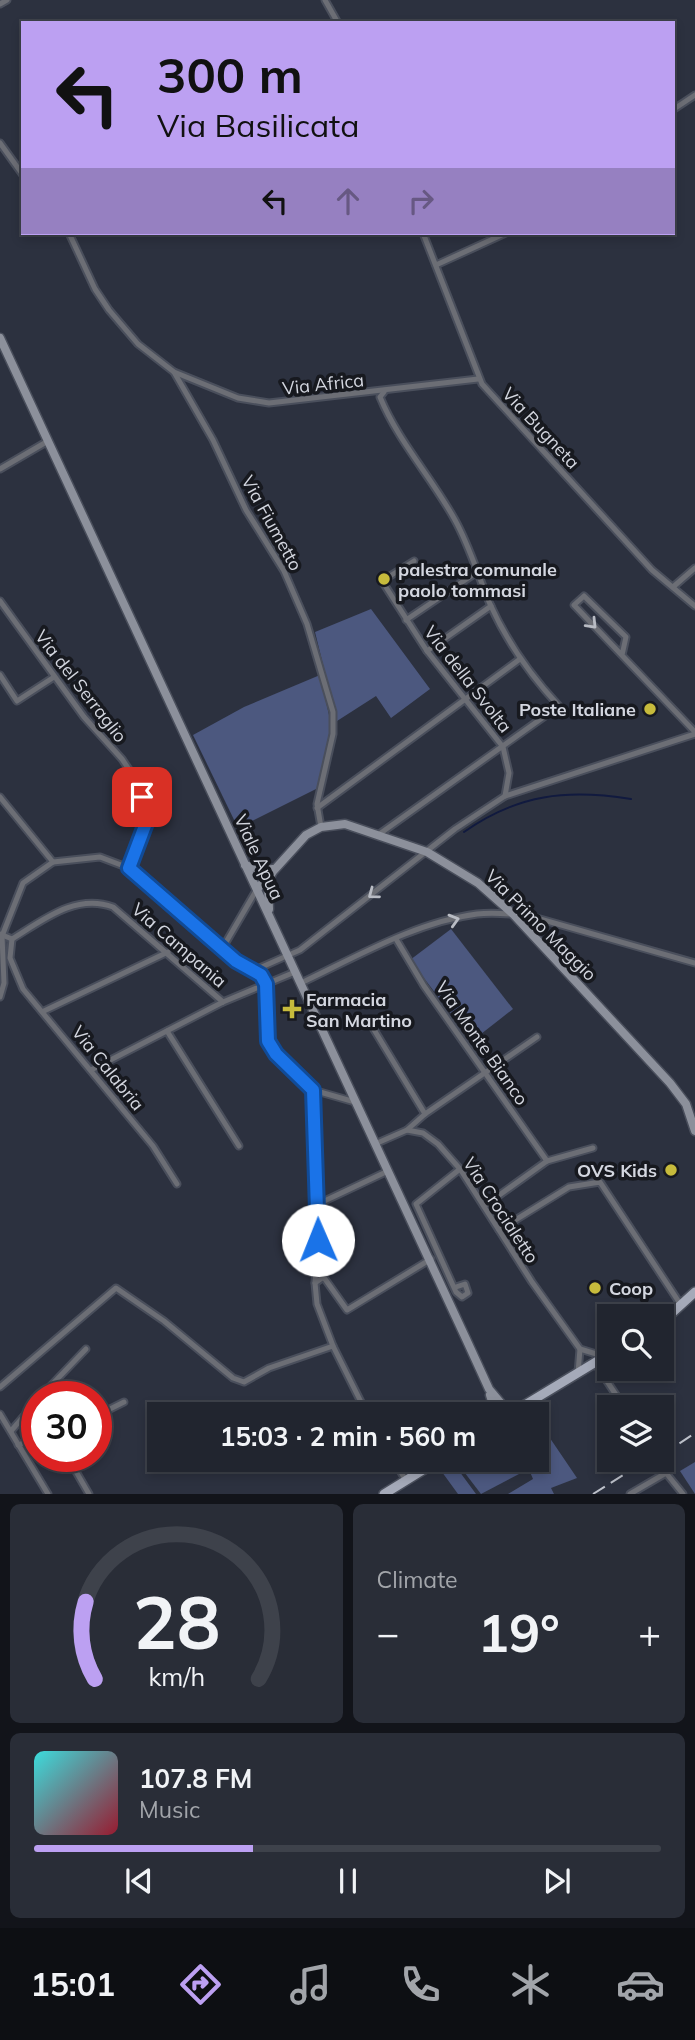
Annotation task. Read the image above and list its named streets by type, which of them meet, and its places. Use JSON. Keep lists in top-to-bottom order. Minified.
{"streets":{"street":["Via Africa","Via Bugneta","Via Fiumetto","Via della Svolta","Via del Serraglio","Viale Apua","Via Primo Maggio","Via Campania","Via Monte Bianco","Via Calabria","Via Crocialetto"]},"crossings":[["Via Africa","Via Bugneta"],["Via Africa","Via Fiumetto"],["Via Fiumetto","Via Primo Maggio"]],"places":{"other":["palestra comunale paolo tommasi","Poste Italiane","OVS Kids","Coop"],"health":["Farmacia San Martino"]},"page":{"turn":["300 m","Via Basilicata"],"limit":"30","trip":"15:03 · 2 min · 560 m","tile":"Climate","heat":["−","19°","+"],"song":["107.8 FM","Music"],"tabs":"15:01","gauge":["28","km/h"]}}
